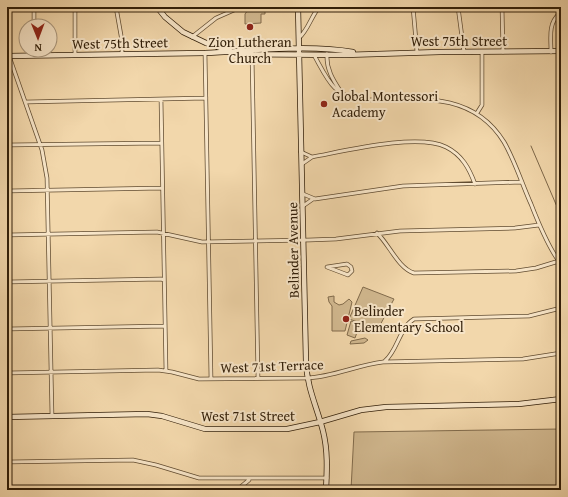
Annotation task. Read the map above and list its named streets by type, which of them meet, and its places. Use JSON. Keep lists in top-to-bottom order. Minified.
{"streets":{"street":["West 75th Street","Belinder Avenue","West 71st Terrace","West 71st Street"]},"crossings":[["West 75th Street","Belinder Avenue"],["Belinder Avenue","West 71st Terrace"],["Belinder Avenue","West 71st Street"]],"places":["Zion Lutheran Church","Global Montessori Academy","Belinder Elementary School"],"north":"bottom"}
